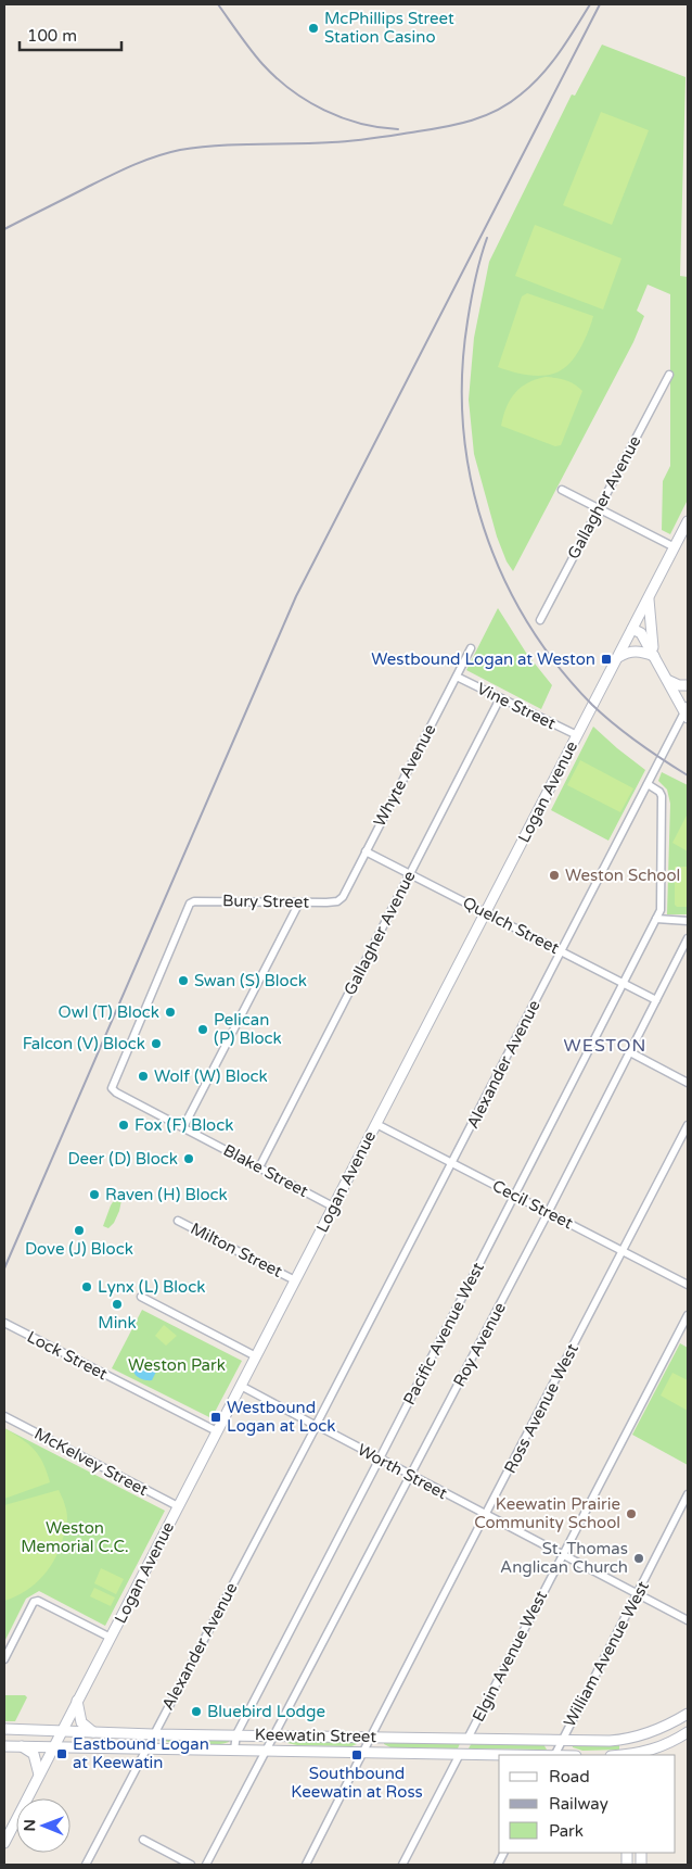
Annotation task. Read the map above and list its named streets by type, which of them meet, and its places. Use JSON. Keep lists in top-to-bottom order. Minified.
{"streets":{"main road":["Logan Avenue","Keewatin Street"],"street":["Gallagher Avenue","Vine Street","Whyte Avenue","Bury Street","Quelch Street","Alexander Avenue","Blake Street","Cecil Street","Milton Street","Pacific Avenue West","Roy Avenue","Lock Street","Ross Avenue West","McKelvey Street","Worth Street","William Avenue West","Elgin Avenue West"]},"crossings":[["Gallagher Avenue","Vine Street"],["Gallagher Avenue","Quelch Street"],["Gallagher Avenue","Blake Street"],["Vine Street","Whyte Avenue"],["Vine Street","Logan Avenue"],["Whyte Avenue","Bury Street"],["Whyte Avenue","Quelch Street"],["Logan Avenue","Quelch Street"],["Logan Avenue","Blake Street"],["Logan Avenue","Cecil Street"],["Logan Avenue","Milton Street"],["Logan Avenue","Lock Street"],["Logan Avenue","McKelvey Street"],["Logan Avenue","Worth Street"],["Logan Avenue","Keewatin Street"],["Bury Street","Blake Street"],["Quelch Street","Alexander Avenue"],["Quelch Street","Pacific Avenue West"],["Quelch Street","Roy Avenue"],["Alexander Avenue","Cecil Street"],["Alexander Avenue","Pacific Avenue West"],["Alexander Avenue","Worth Street"],["Alexander Avenue","Keewatin Street"],["Cecil Street","Pacific Avenue West"],["Cecil Street","Roy Avenue"],["Cecil Street","Ross Avenue West"],["Pacific Avenue West","Worth Street"],["Pacific Avenue West","Keewatin Street"],["Roy Avenue","Worth Street"],["Roy Avenue","Keewatin Street"],["Ross Avenue West","Worth Street"],["Ross Avenue West","Keewatin Street"],["Worth Street","William Avenue West"],["Worth Street","Elgin Avenue West"],["William Avenue West","Keewatin Street"],["Elgin Avenue West","Keewatin Street"]],"districts":["WESTON"],"parks":["Weston Park","Weston Memorial C.C."],"places":{"other":["McPhillips Street Station Casino","Weston School","Swan (S) Block","Owl (T) Block","Pelican (P) Block","Falcon (V) Block","Wolf (W) Block","Fox (F) Block","Deer (D) Block","Raven (H) Block","Dove (J) Block","Lynx (L) Block","Mink","Keewatin Prairie Community School","St. Thomas Anglican Church","Bluebird Lodge"],"transit":["Westbound Logan at Weston","Westbound Logan at Lock","Eastbound Logan at Keewatin","Southbound Keewatin at Ross"]},"legend":["Road","Railway","Park"],"scale_bar":"100 m","north":"left"}
